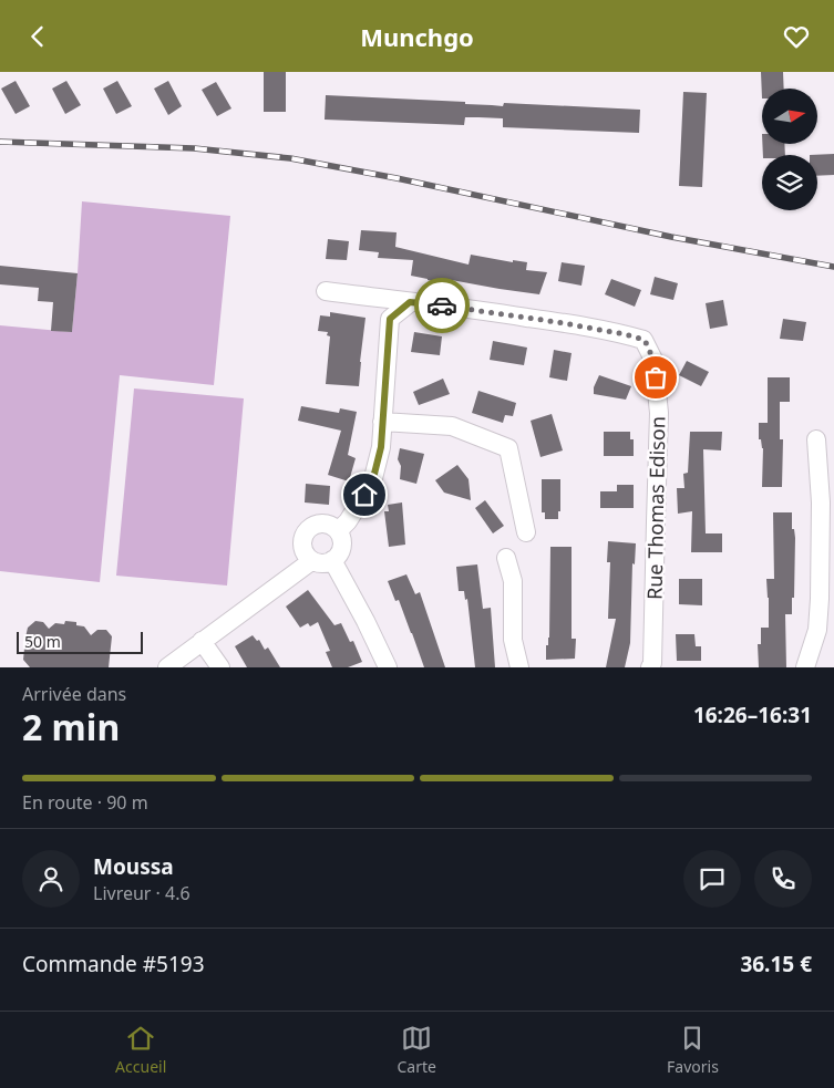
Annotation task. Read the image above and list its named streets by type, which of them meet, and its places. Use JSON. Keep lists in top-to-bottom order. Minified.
{"streets":{"street":["Rue Thomas Edison"]},"scale_bar":"50 m","north":"right","page":{"header":"Munchgo","scale":"50 m","heading":["2 min","Arrivée dans","16:26–16:31"],"panel":["Moussa","Livreur · 4.6","Commande #5193","36.15 €"],"bar":"En route · 90 m","tabs":["Accueil","Carte","Favoris"]}}
